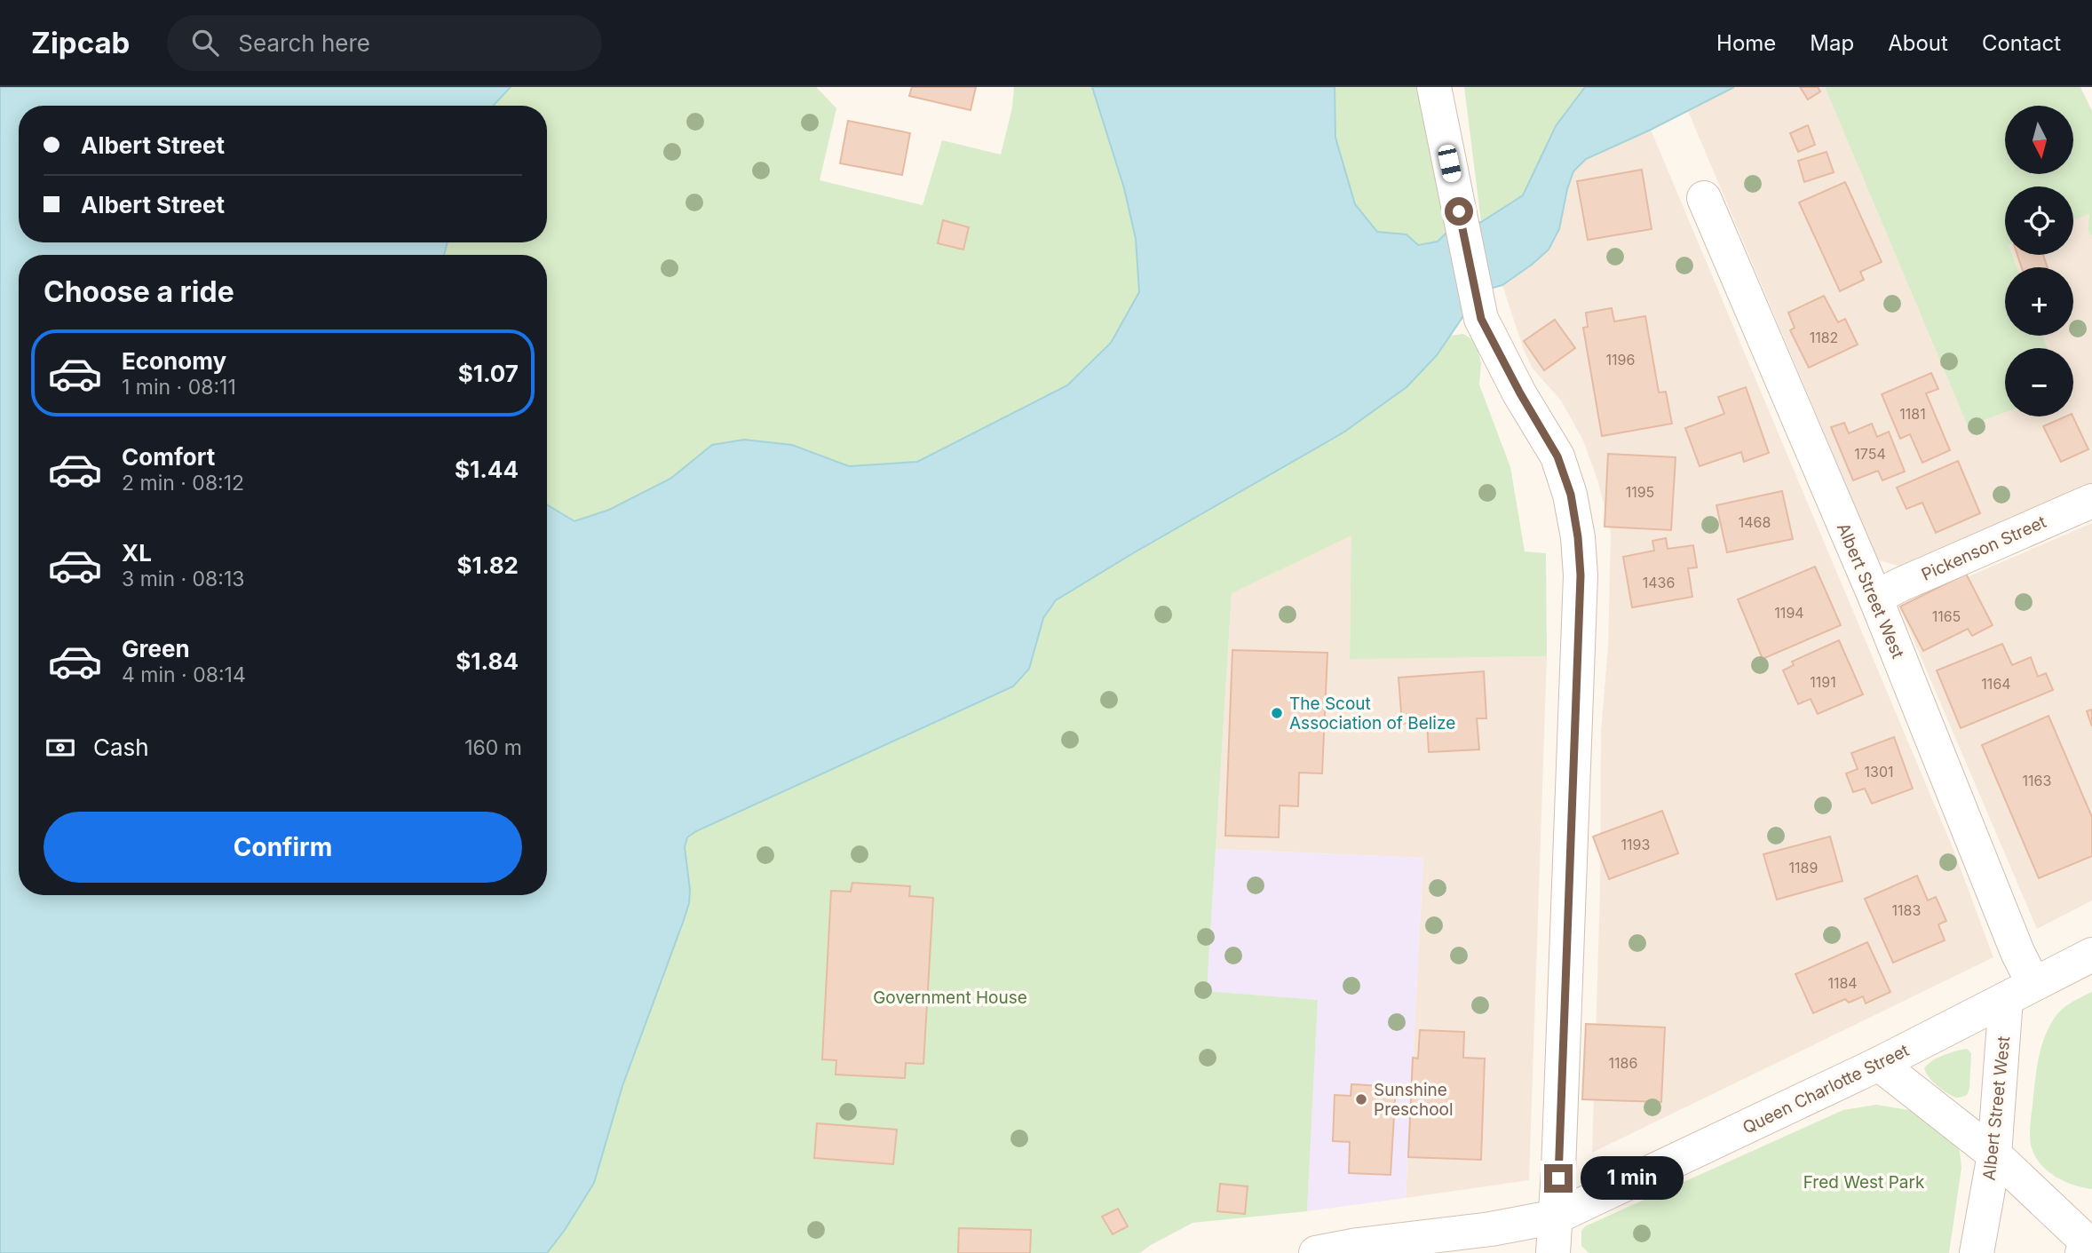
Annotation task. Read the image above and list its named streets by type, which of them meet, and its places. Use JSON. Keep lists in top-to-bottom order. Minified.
{"streets":{"street":["Pickenson Street","Albert Street West","Queen Charlotte Street"]},"crossings":[["Pickenson Street","Albert Street West"],["Albert Street West","Queen Charlotte Street"]],"parks":["Government House","Fred West Park"],"places":["The Scout Association of Belize","Sunshine Preschool"],"house_numbers":["1182","1196","1181","1754","1195","1468","1436","1194","1165","1191","1164","1301","1163","1193","1189","1183","1184","1186"],"north":"bottom","page":{"header":"Zipcab","search":"Search here","nav":["Home","Map","About","Contact"],"map_buttons":["+","−"],"banner":["Albert Street","Albert Street"],"heading":"Choose a ride","list":[{"name":"Economy","note":"1 min · 08:11","value":"$1.07"},{"name":"Comfort","note":"2 min · 08:12","value":"$1.44"},{"name":"XL","note":"3 min · 08:13","value":"$1.82"},{"name":"Green","note":"4 min · 08:14","value":"$1.84"}],"pay":["Cash","160 m"],"buttons":"Confirm","bubble":"1 min"}}
